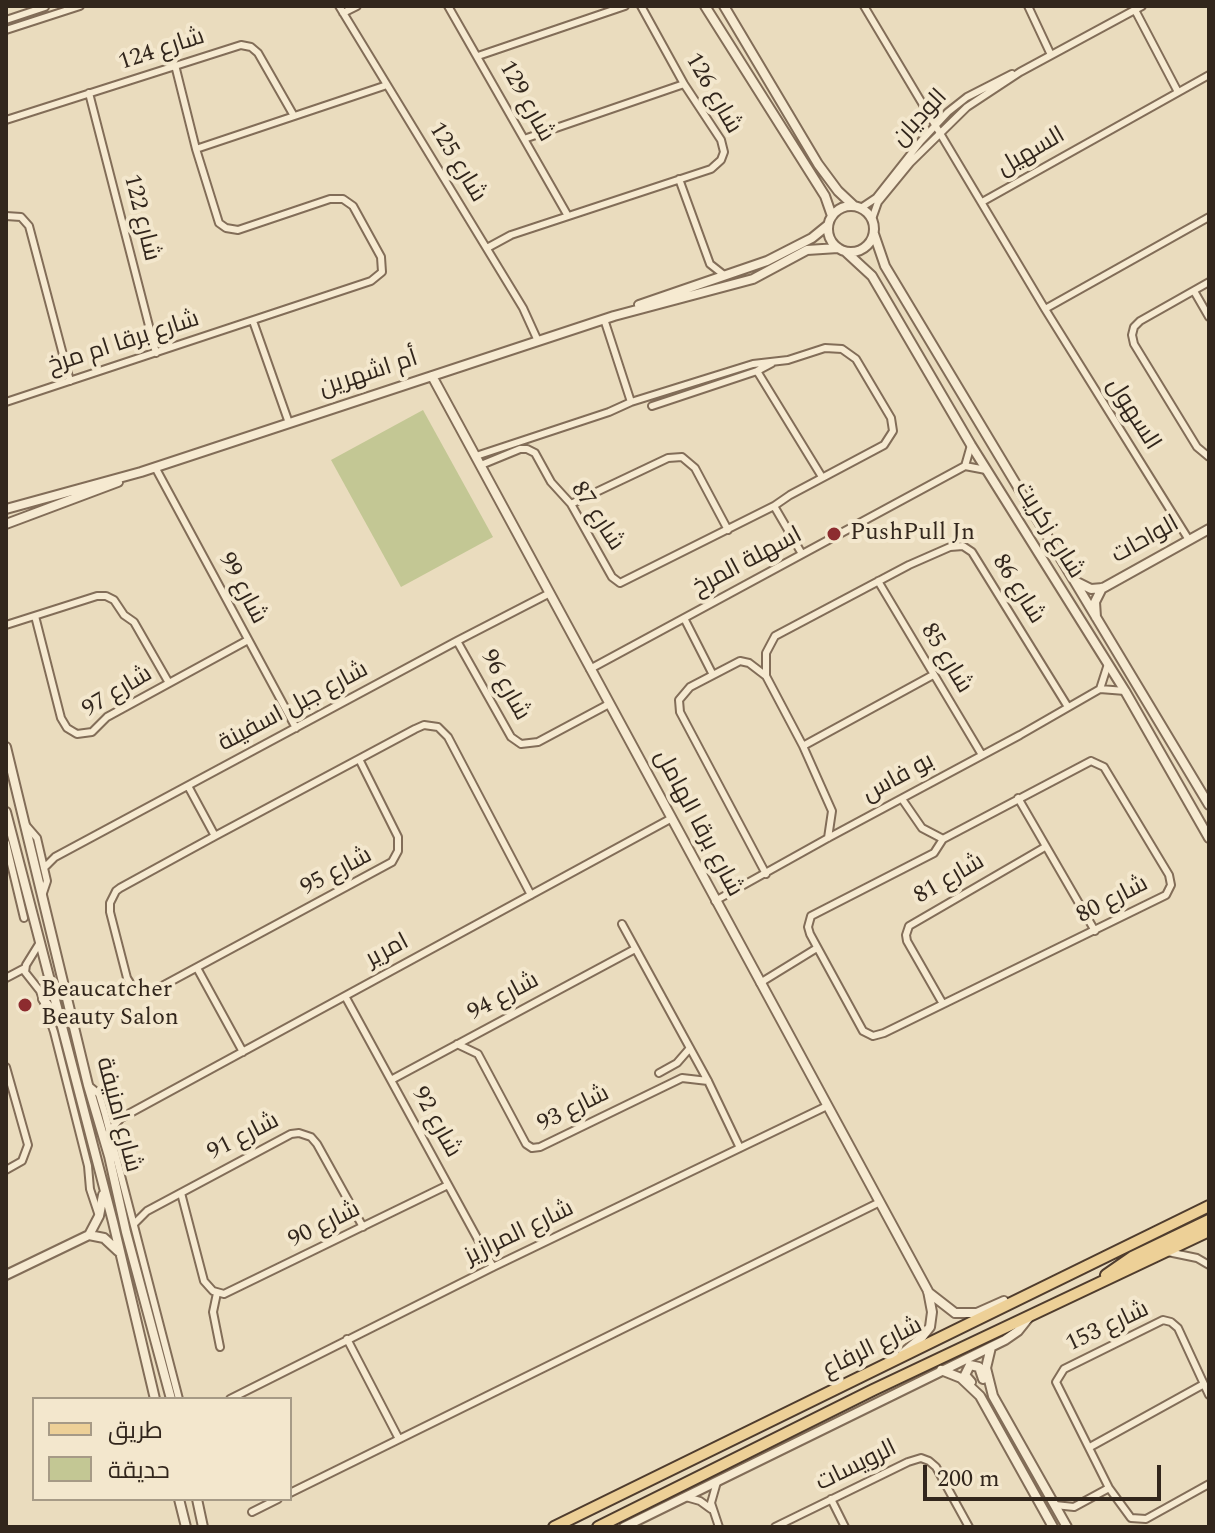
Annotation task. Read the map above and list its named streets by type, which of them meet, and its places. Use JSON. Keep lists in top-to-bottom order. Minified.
{"streets":{"main road":["شارع الرفاع"],"street":["شارع 124","شارع 126","شارع 129","الوديان","السهيل","شارع 125","شارع 122","شارع برقا ام مرخ","أم اشهرين","السهول","شارع 87","شارع زكريت","الواحات","اسهلة المرخ","شارع 99","شارع 86","شارع 85","شارع 96","شارع 97","شارع جبل اسفينة","بو فاس","شارع برقا الهامل","شارع 95","شارع 81","شارع 80","امرير","شارع 94","شارع 93","شارع امنيفة","شارع 92","شارع 91","شارع 90","شارع المرازيز","شارع 153","الرويسات"]},"crossings":[["شارع 124","شارع 122"],["شارع 124","شارع برقا ام مرخ"],["شارع 126","شارع 129"],["شارع 126","شارع 125"],["الوديان","السهيل"],["الوديان","أم اشهرين"],["الوديان","شارع زكريت"],["السهيل","السهول"],["شارع 125","أم اشهرين"],["شارع 122","شارع برقا ام مرخ"],["أم اشهرين","شارع زكريت"],["أم اشهرين","شارع 99"],["أم اشهرين","شارع برقا الهامل"],["السهول","الواحات"],["شارع 87","شارع برقا الهامل"],["شارع زكريت","الواحات"],["اسهلة المرخ","شارع برقا الهامل"],["شارع 99","شارع 97"],["شارع 99","شارع جبل اسفينة"],["شارع 86","شارع 85"],["شارع 86","بو فاس"],["شارع 85","بو فاس"],["شارع 96","شارع جبل اسفينة"],["شارع 96","شارع برقا الهامل"],["شارع جبل اسفينة","شارع برقا الهامل"],["بو فاس","شارع برقا الهامل"],["شارع برقا الهامل","امرير"],["شارع برقا الهامل","شارع المرازيز"],["شارع برقا الهامل","شارع الرفاع"],["شارع 95","امرير"],["شارع 81","شارع 80"],["امرير","شارع 92"],["شارع 94","شارع 93"],["شارع 94","شارع 92"],["شارع 92","شارع 90"],["شارع 92","شارع المرازيز"],["شارع 91","شارع 90"]],"places":["PushPull Jn","Beaucatcher Beauty Salon"],"legend":["طريق","حديقة"],"scale_bar":"200 m"}
